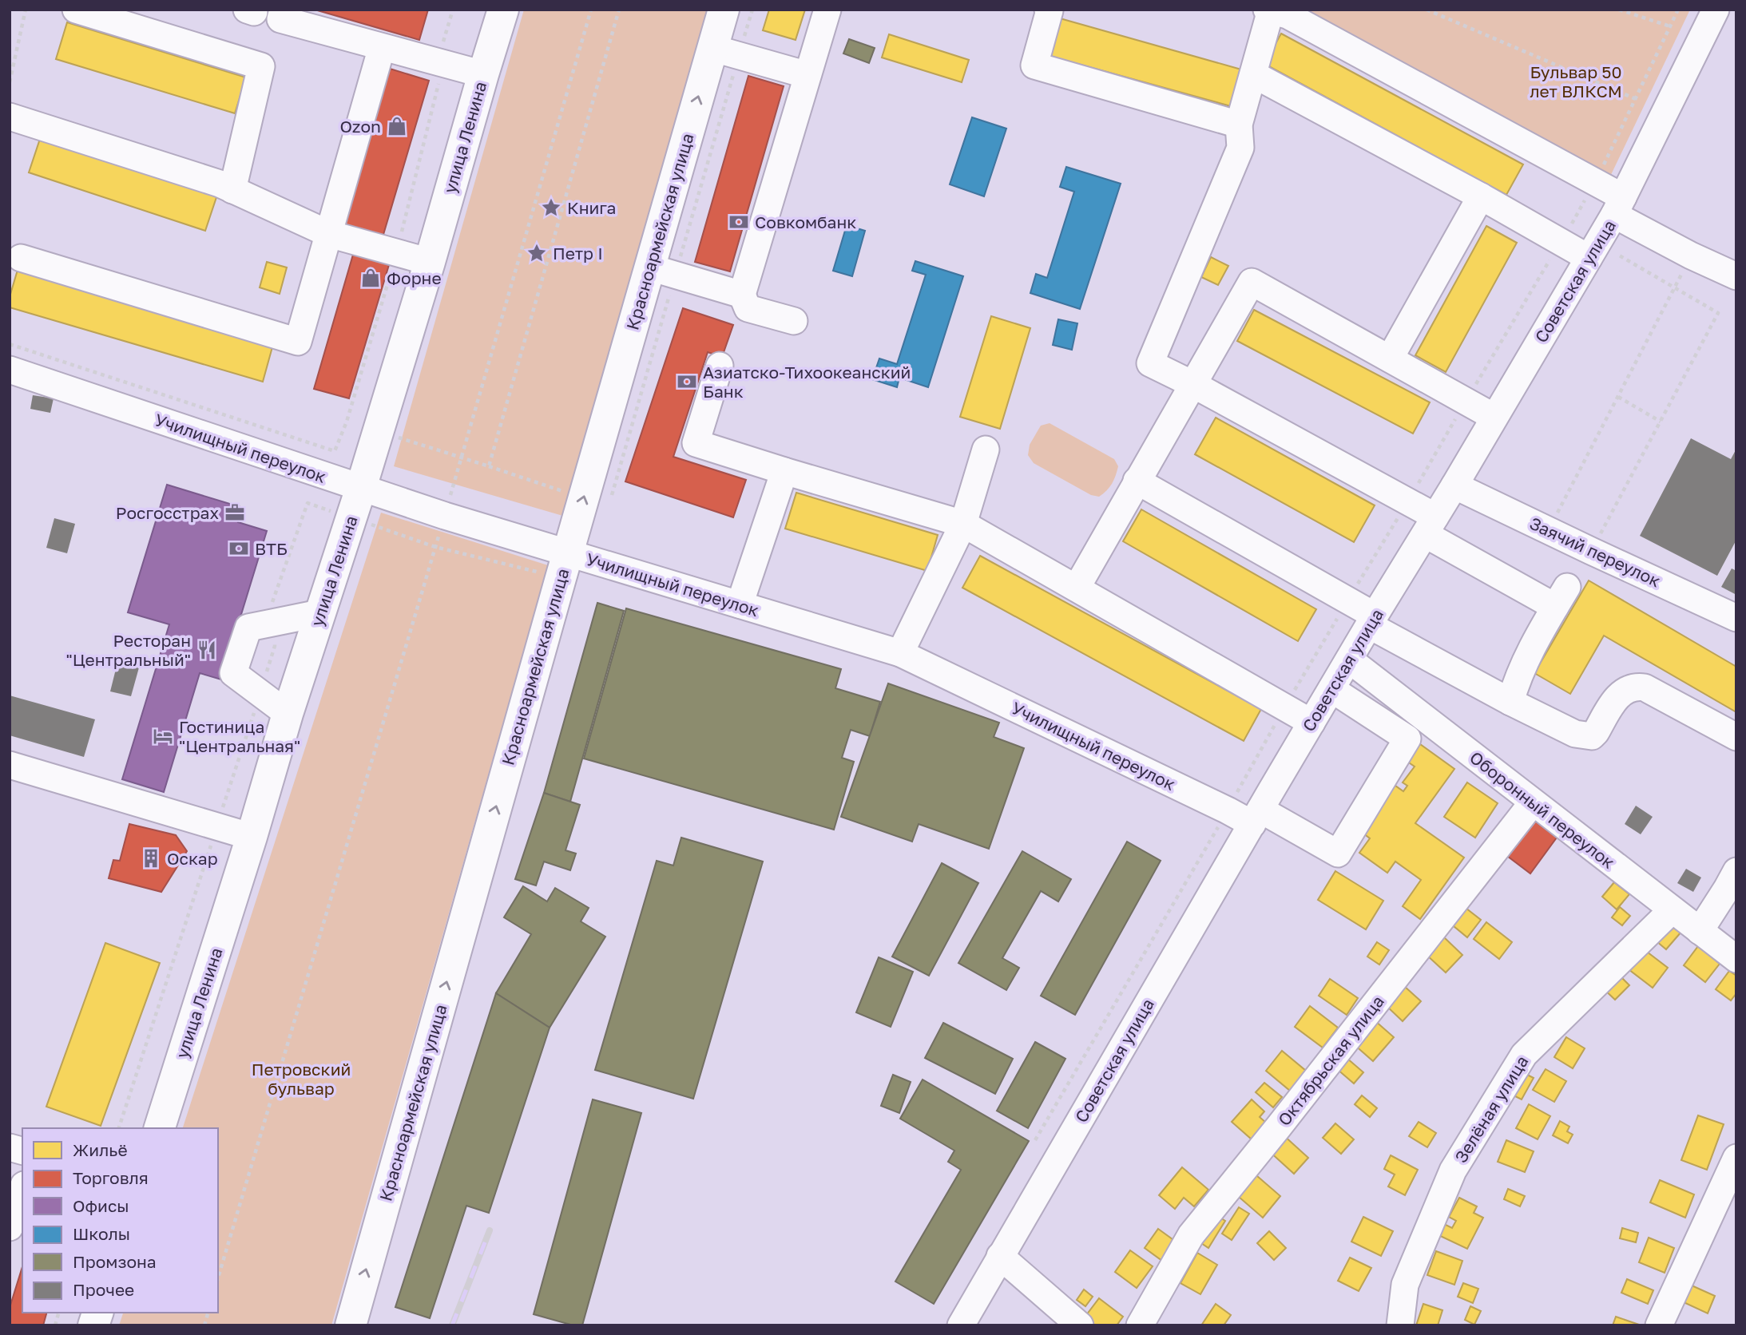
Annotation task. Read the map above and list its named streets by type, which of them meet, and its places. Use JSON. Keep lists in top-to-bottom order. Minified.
{"streets":{"main road":["улица Ленина","Красноармейская улица"],"street":["Советская улица","Училищный переулок","Заячий переулок","Оборонный переулок","Октябрьская улица","Зелёная улица"]},"crossings":[["улица Ленина","Училищный переулок"],["Красноармейская улица","Училищный переулок"],["Советская улица","Училищный переулок"],["Советская улица","Заячий переулок"],["Советская улица","Оборонный переулок"],["Оборонный переулок","Октябрьская улица"],["Оборонный переулок","Зелёная улица"]],"one_way":["Красноармейская улица"],"parks":["Бульвар 50 лет ВЛКСМ","Петровский бульвар"],"places":{"shop":["Ozon","Форне"],"place":["Книга","Петр I"],"bank":["Совкомбанк","Азиатско-Тихоокеанский Банк","ВТБ"],"office":["Росгосстрах"],"restaurant":["Ресторан \"Центральный\""],"hotel":["Гостиница \"Центральная\""],"building":["Оскар"]},"legend":["Жильё","Торговля","Офисы","Школы","Промзона","Прочее"]}
